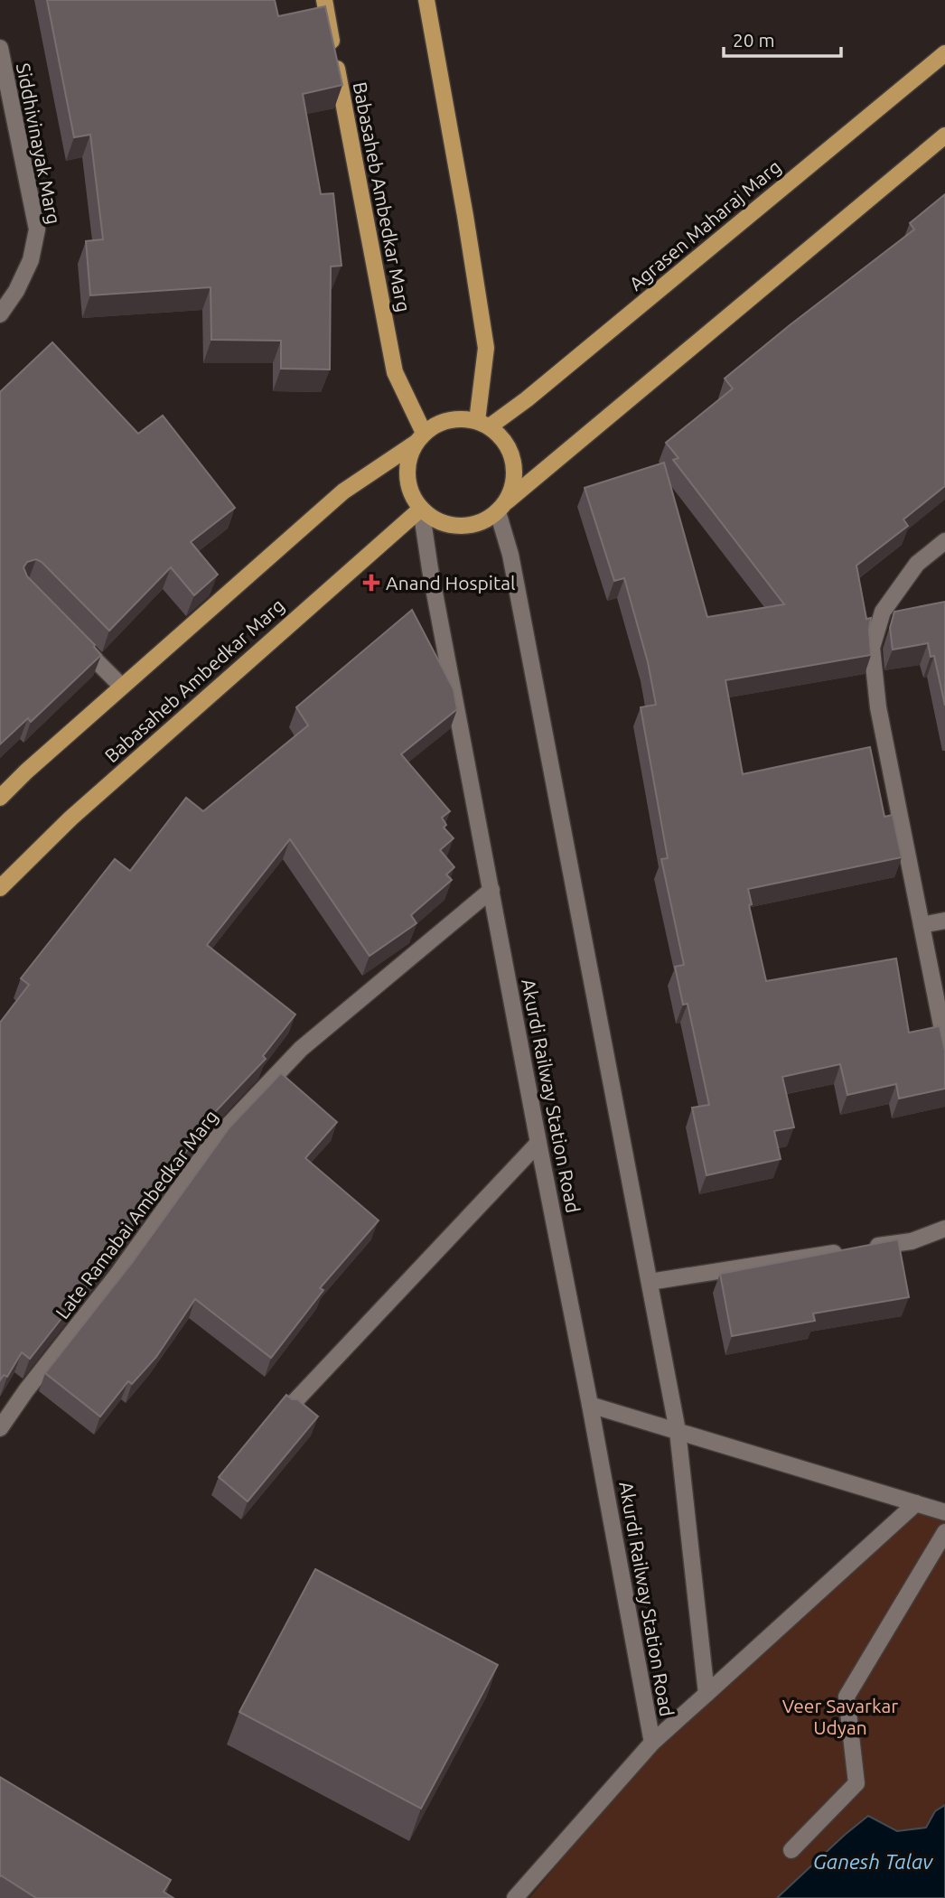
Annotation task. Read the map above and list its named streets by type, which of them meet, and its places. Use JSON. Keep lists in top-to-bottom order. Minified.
{"streets":{"main road":["Babasaheb Ambedkar Marg","Agrasen Maharaj Marg"],"street":["Siddhivinayak Marg","Akurdi Railway Station Road","Late Ramabai Ambedkar Marg"]},"crossings":[["Babasaheb Ambedkar Marg","Agrasen Maharaj Marg"],["Babasaheb Ambedkar Marg","Akurdi Railway Station Road"],["Agrasen Maharaj Marg","Akurdi Railway Station Road"],["Akurdi Railway Station Road","Late Ramabai Ambedkar Marg"]],"water":["Ganesh Talav"],"parks":["Veer Savarkar Udyan"],"places":{"health":["Anand Hospital"]},"scale_bar":"20 m"}
